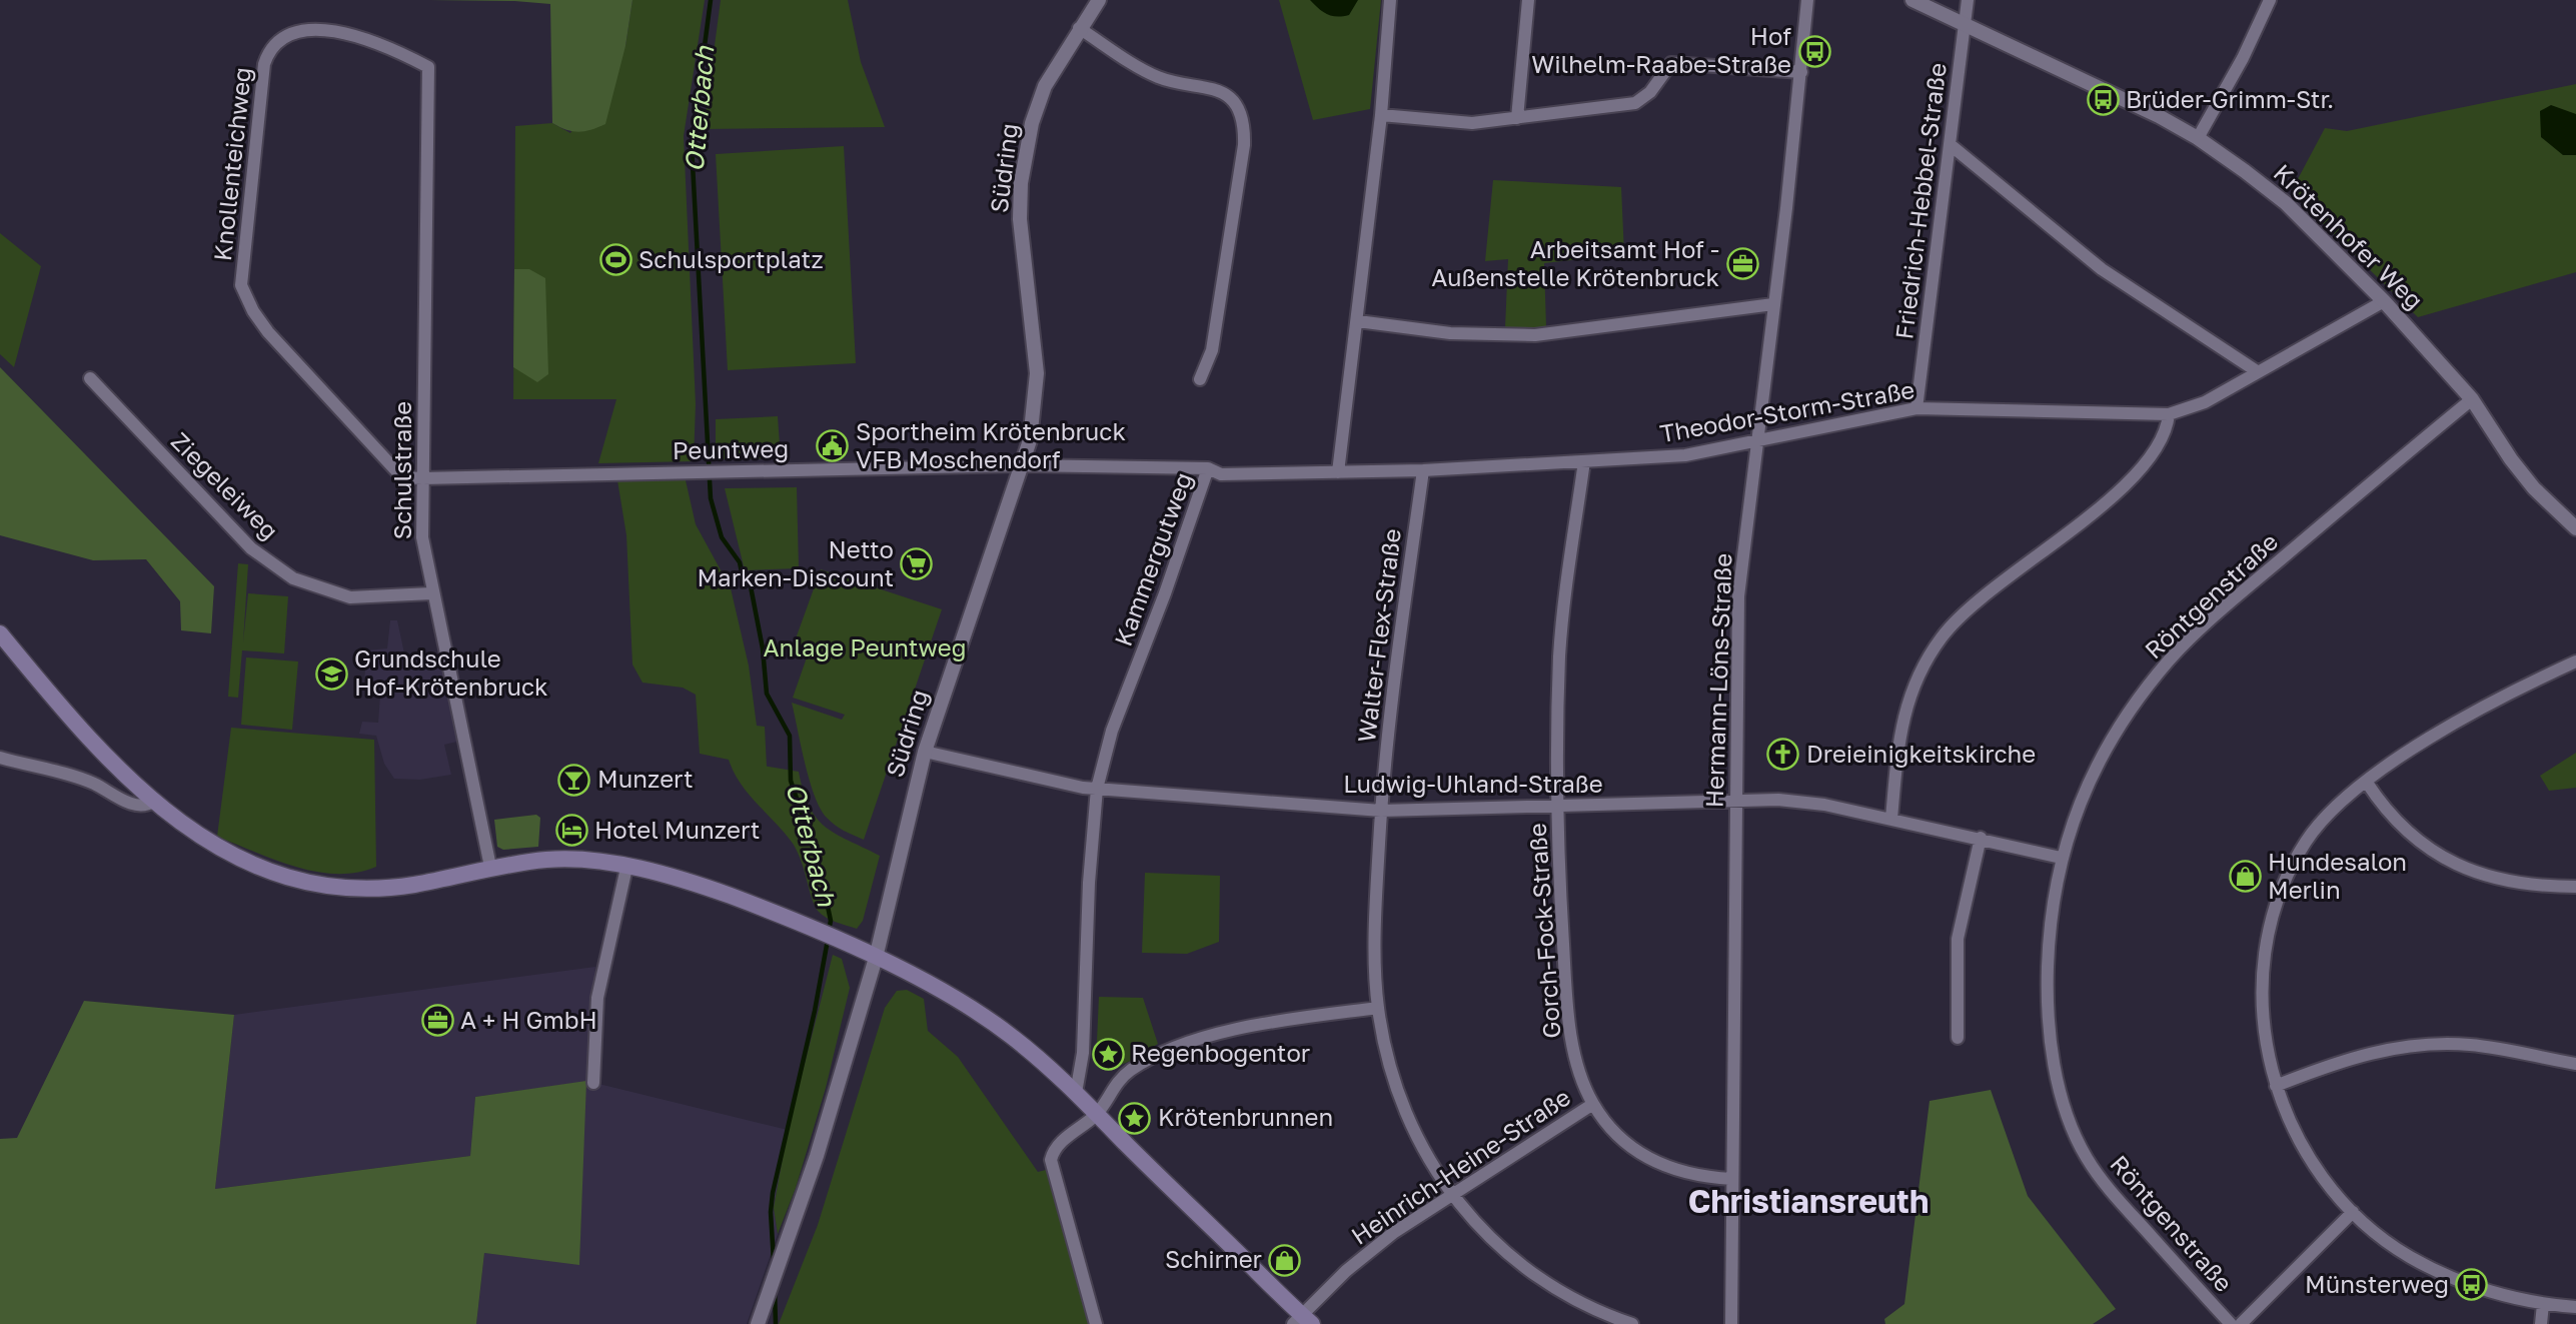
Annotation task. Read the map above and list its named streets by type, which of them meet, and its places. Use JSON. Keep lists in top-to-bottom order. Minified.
{"streets":{"street":["Knollenteichweg","Südring","Friedrich-Hebbel-Straße","Krötenhofer Weg","Theodor-Storm-Straße","Peuntweg","Schulstraße","Ziegeleiweg","Kammergutweg","Röntgenstraße","Walter-Flex-Straße","Hermann-Löns-Straße","Ludwig-Uhland-Straße","Gorch-Fock-Straße","Heinrich-Heine-Straße"]},"crossings":[["Knollenteichweg","Peuntweg"],["Knollenteichweg","Schulstraße"],["Südring","Peuntweg"],["Südring","Ludwig-Uhland-Straße"],["Friedrich-Hebbel-Straße","Krötenhofer Weg"],["Friedrich-Hebbel-Straße","Theodor-Storm-Straße"],["Krötenhofer Weg","Theodor-Storm-Straße"],["Krötenhofer Weg","Röntgenstraße"],["Theodor-Storm-Straße","Kammergutweg"],["Theodor-Storm-Straße","Walter-Flex-Straße"],["Theodor-Storm-Straße","Hermann-Löns-Straße"],["Theodor-Storm-Straße","Gorch-Fock-Straße"],["Peuntweg","Schulstraße"],["Peuntweg","Kammergutweg"],["Schulstraße","Ziegeleiweg"],["Kammergutweg","Ludwig-Uhland-Straße"],["Röntgenstraße","Ludwig-Uhland-Straße"],["Walter-Flex-Straße","Ludwig-Uhland-Straße"],["Walter-Flex-Straße","Heinrich-Heine-Straße"],["Hermann-Löns-Straße","Ludwig-Uhland-Straße"],["Hermann-Löns-Straße","Gorch-Fock-Straße"],["Ludwig-Uhland-Straße","Gorch-Fock-Straße"],["Gorch-Fock-Straße","Heinrich-Heine-Straße"]],"districts":["Christiansreuth"],"water":["Otterbach"],"parks":["Anlage Peuntweg"],"places":{"bus stop":["Hof Wilhelm-Raabe-Straße","Brüder-Grimm-Str.","Münsterweg"],"sports":["Schulsportplatz"],"office":["Arbeitsamt Hof - Außenstelle Krötenbruck","A + H GmbH"],"public building":["Sportheim Krötenbruck VFB Moschendorf"],"supermarket":["Netto Marken-Discount"],"school or university":["Grundschule Hof-Krötenbruck"],"church":["Dreieinigkeitskirche"],"bar":["Munzert"],"hotel":["Hotel Munzert"],"shop":["Hundesalon Merlin","Schirner"],"place":["Regenbogentor","Krötenbrunnen"]}}
